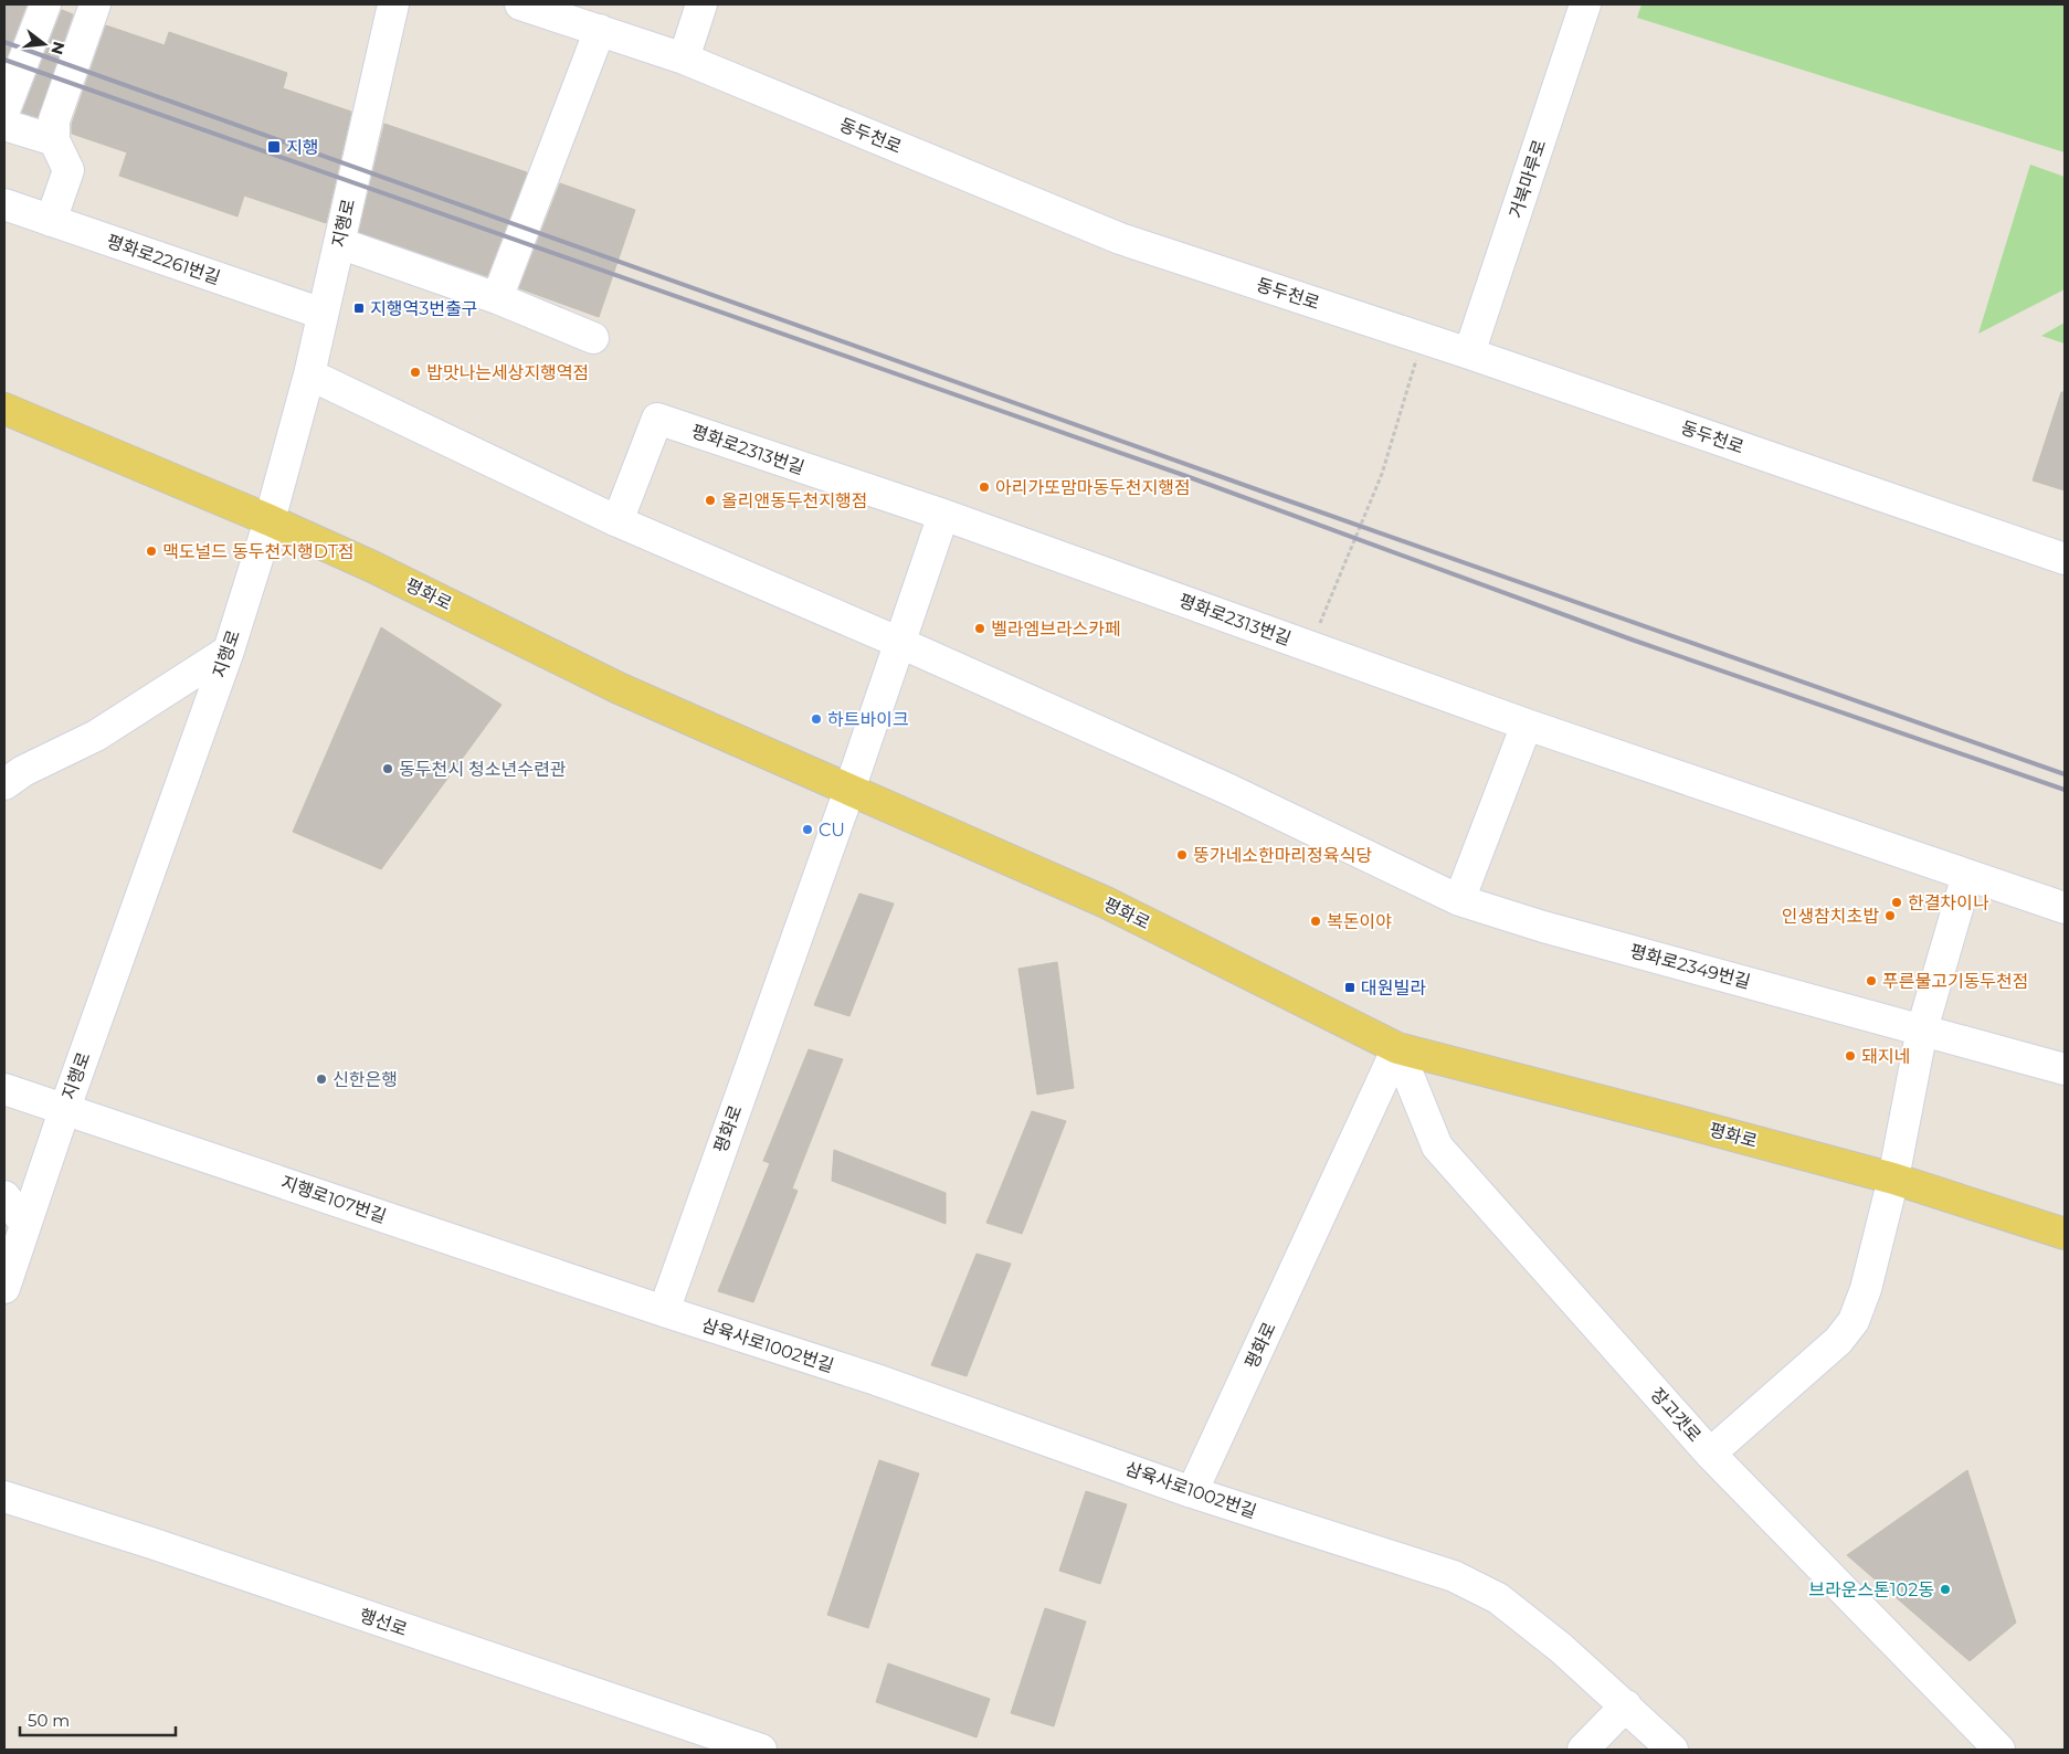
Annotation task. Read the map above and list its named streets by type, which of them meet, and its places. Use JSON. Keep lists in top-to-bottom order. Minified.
{"streets":{"main road":["평화로"],"street":["동두천로","거북마루로","지행로","평화로2261번길","평화로2313번길","평화로2349번길","지행로107번길","삼육사로1002번길","장고갯로","행선로"]},"crossings":[["동두천로","거북마루로"],["지행로","평화로2261번길"],["지행로","평화로"],["지행로","지행로107번길"],["평화로","지행로107번길"],["평화로","삼육사로1002번길"],["평화로","장고갯로"],["지행로107번길","삼육사로1002번길"]],"places":{"transit":["지행","지행역3번출구","대원빌라"],"other":["밥맛나는세상지행역점","아리가또맘마동두천지행점","올리앤동두천지행점","맥도널드 동두천지행DT점","벨라엠브라스카페","하트바이크","동두천시 청소년수련관","CU","뚱가네소한마리정육식당","한결차이나","인생참치초밥","복돈이야","푸른물고기동두천점","돼지네","신한은행","브라운스톤102동"]},"scale_bar":"50 m","north":"right"}
